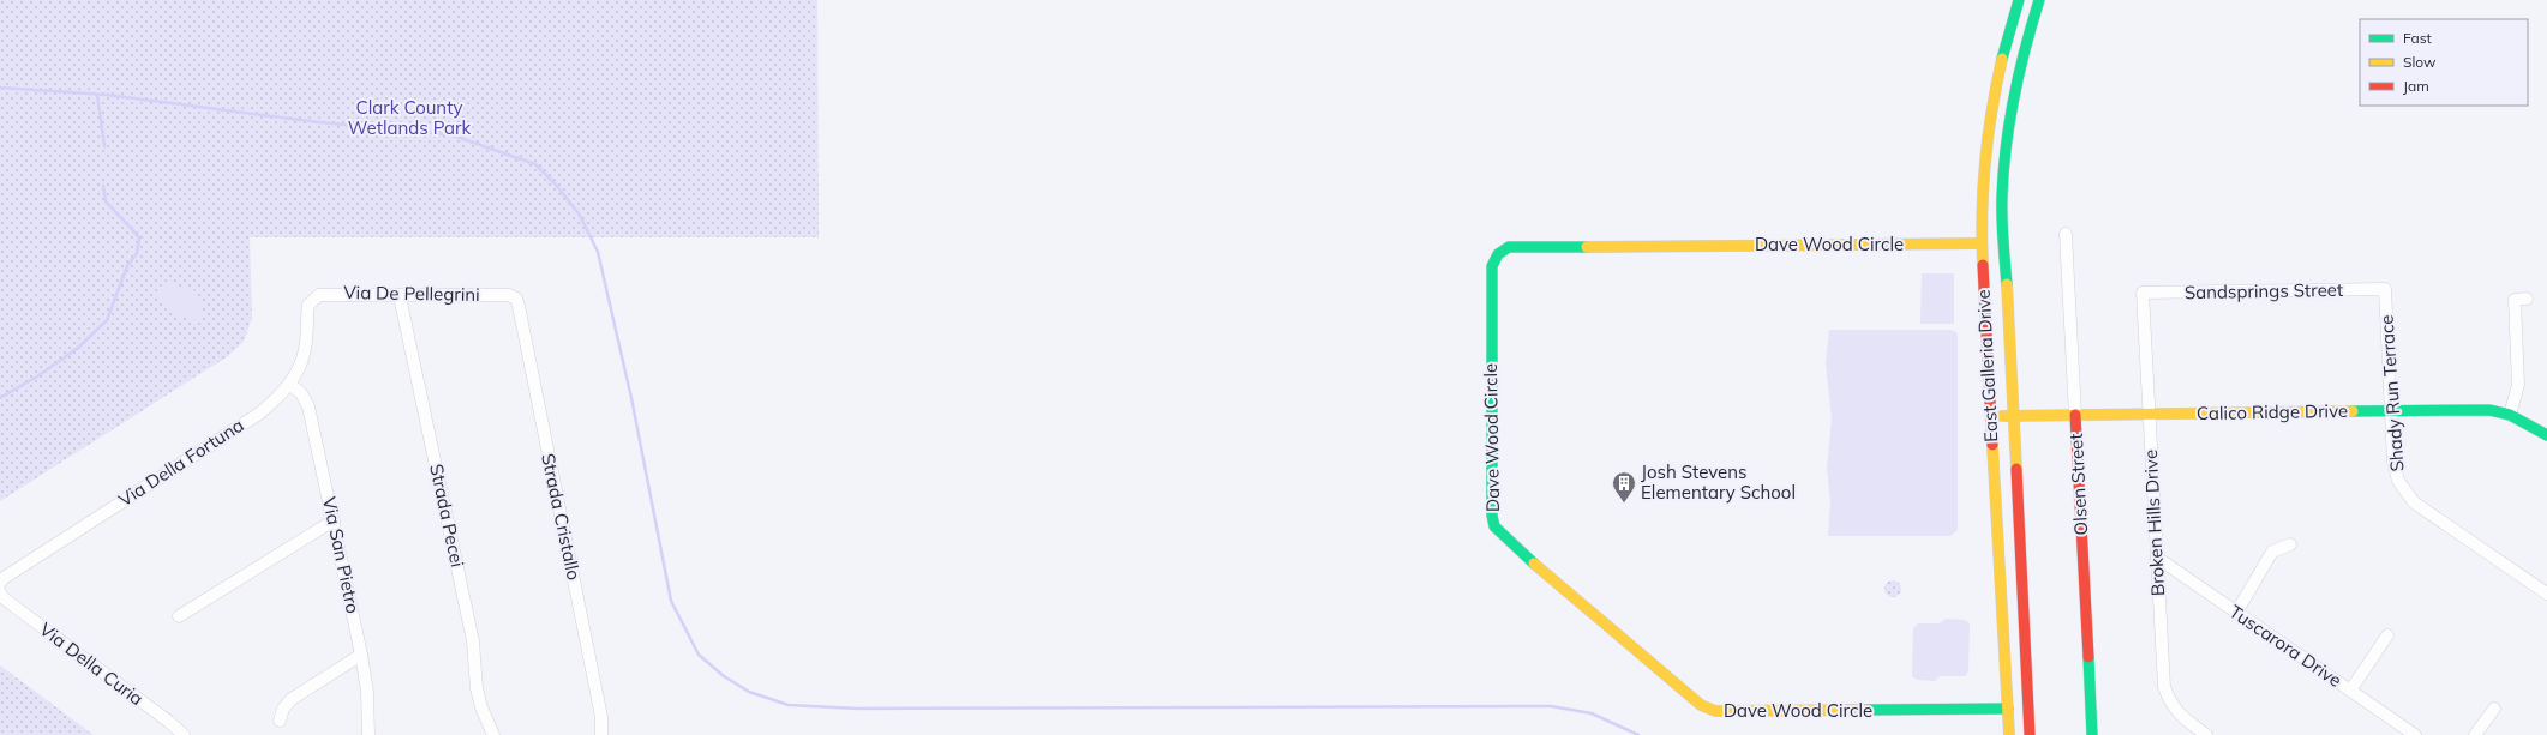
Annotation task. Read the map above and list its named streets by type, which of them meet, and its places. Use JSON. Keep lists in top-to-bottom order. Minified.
{"streets":{"street":["Dave Wood Circle","Sandsprings Street","Via De Pellegrini","East Galleria Drive","Shady Run Terrace","Calico Ridge Drive","Via Della Fortuna","Olsen Street","Strada Pecei","Strada Cristallo","Broken Hills Drive","Via San Pietro","Tuscarora Drive","Via Della Curia"]},"crossings":[["Dave Wood Circle","East Galleria Drive"],["Sandsprings Street","Shady Run Terrace"],["Sandsprings Street","Broken Hills Drive"],["Via De Pellegrini","Via Della Fortuna"],["Via De Pellegrini","Strada Pecei"],["Via De Pellegrini","Strada Cristallo"],["East Galleria Drive","Calico Ridge Drive"],["Shady Run Terrace","Calico Ridge Drive"],["Calico Ridge Drive","Olsen Street"],["Calico Ridge Drive","Broken Hills Drive"],["Via Della Fortuna","Via San Pietro"],["Broken Hills Drive","Tuscarora Drive"]],"parks":["Clark County Wetlands Park"],"places":{"building":["Josh Stevens Elementary School"]},"legend":["Fast","Slow","Jam"]}
